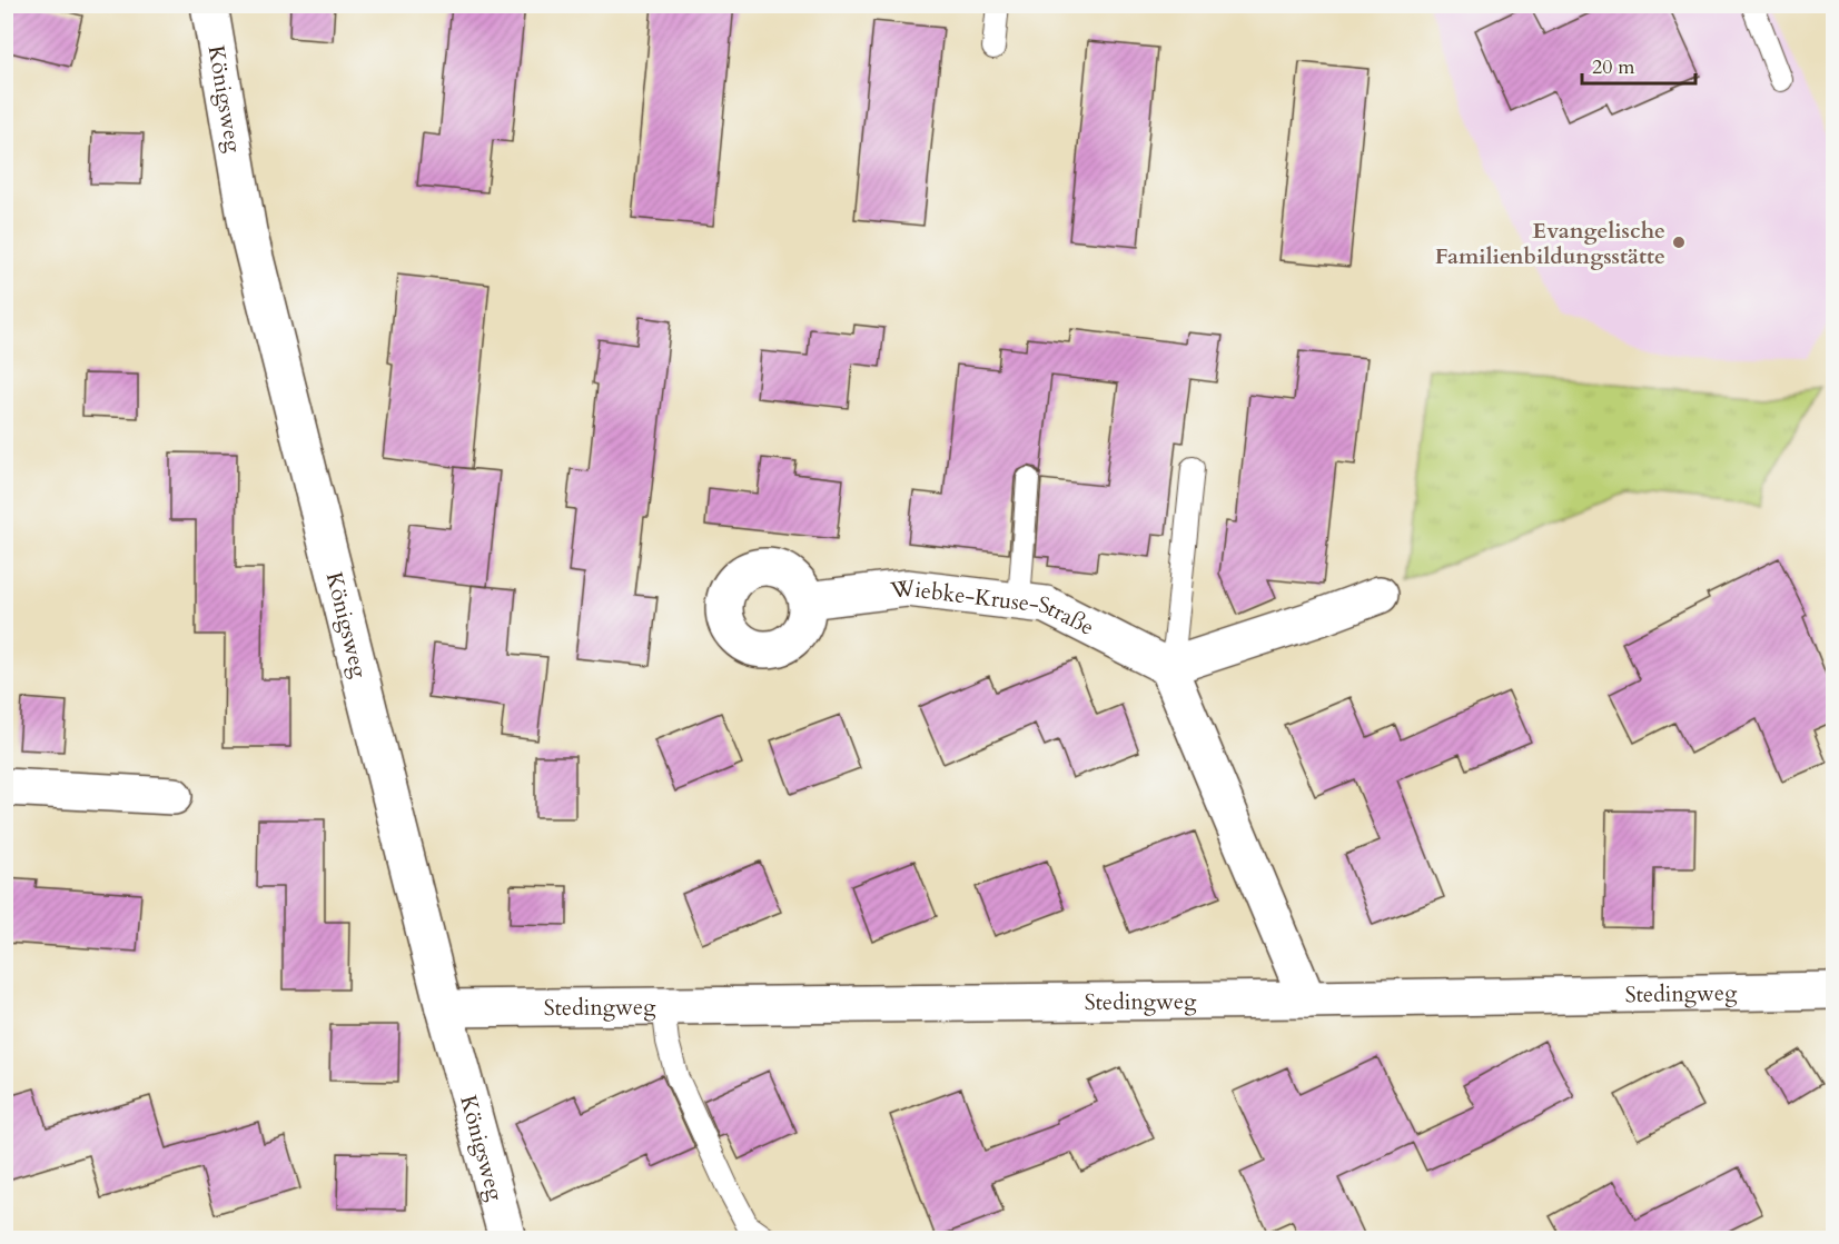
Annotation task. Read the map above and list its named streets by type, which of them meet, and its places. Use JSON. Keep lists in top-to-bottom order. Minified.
{"streets":{"street":["Königsweg","Wiebke-Kruse-Straße","Stedingweg"]},"crossings":[["Königsweg","Stedingweg"]],"places":["Evangelische Familienbildungsstätte"],"scale_bar":"20 m"}
